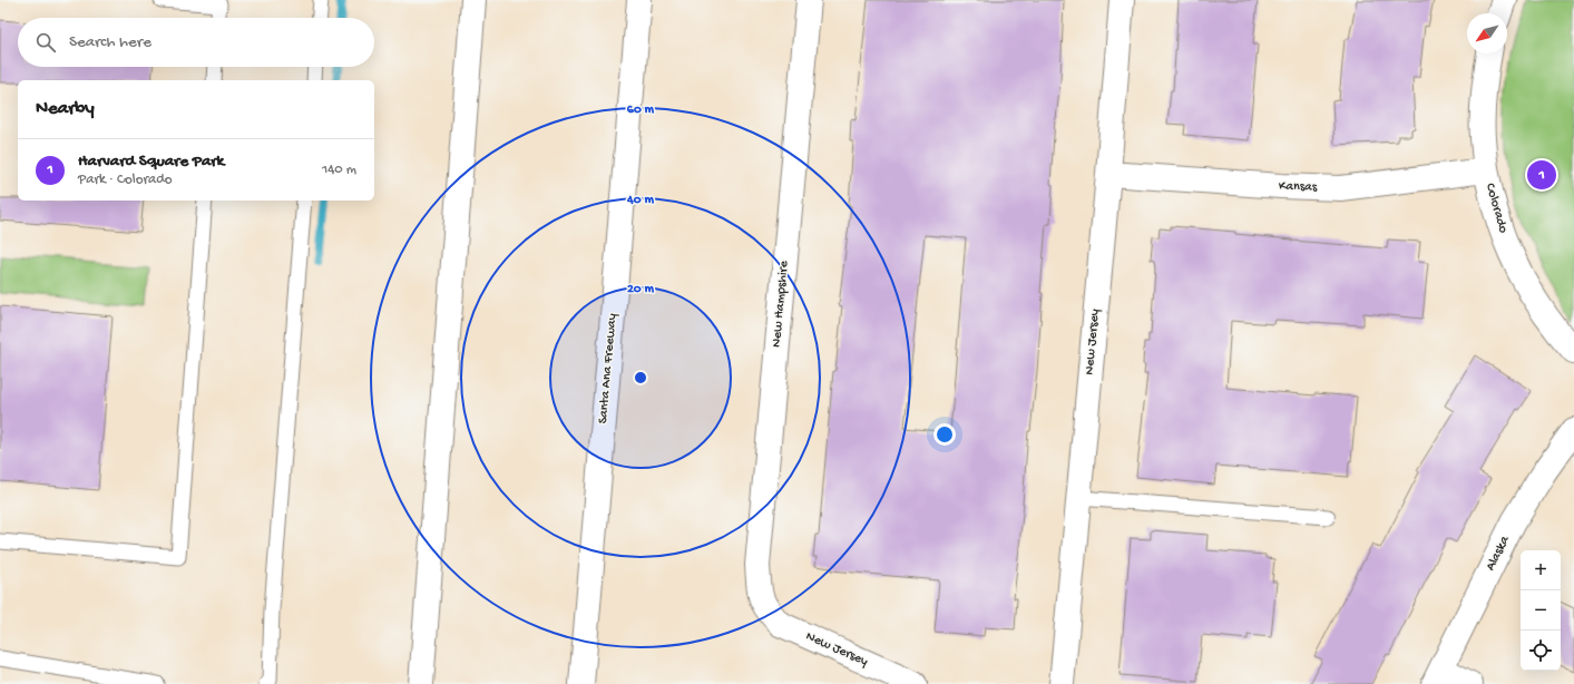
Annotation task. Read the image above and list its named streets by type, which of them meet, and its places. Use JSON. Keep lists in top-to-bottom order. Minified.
{"streets":{"main road":["Kansas","Colorado","New Hampshire","New Jersey","Santa Ana Freeway","Alaska"]},"crossings":[["Kansas","Colorado"],["Kansas","New Jersey"],["New Hampshire","New Jersey"]],"north":"bottom left","page":{"search":"Search here","heading":"Nearby","list":[{"mark":"1","name":"Harvard Square Park","note":"Park · Colorado","value":"140 m"}],"pins":"1","map_buttons":["+","−"]},"rings":["60 m","40 m","20 m"]}
